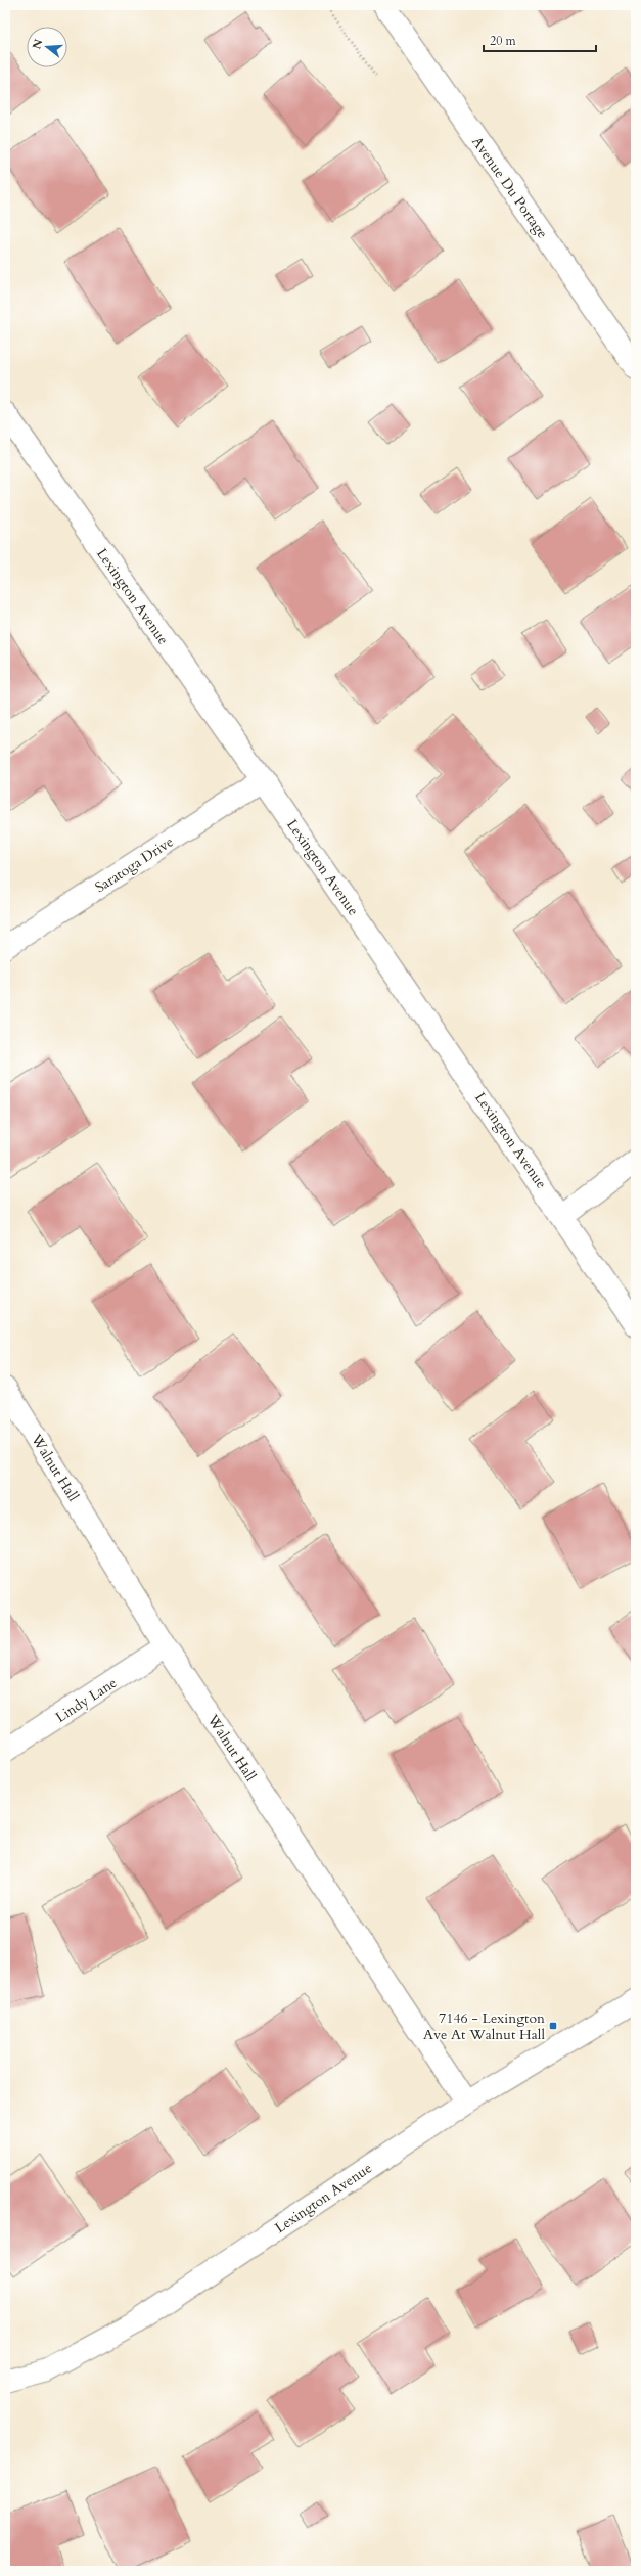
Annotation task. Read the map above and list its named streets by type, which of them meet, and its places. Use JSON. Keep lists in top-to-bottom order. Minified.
{"streets":{"street":["Avenue Du Portage","Lexington Avenue","Saratoga Drive","Walnut Hall","Lindy Lane"]},"crossings":[["Lexington Avenue","Saratoga Drive"],["Lexington Avenue","Walnut Hall"],["Walnut Hall","Lindy Lane"]],"places":{"transit":["7146 - Lexington Ave At Walnut Hall"]},"scale_bar":"20 m","north":"left"}
